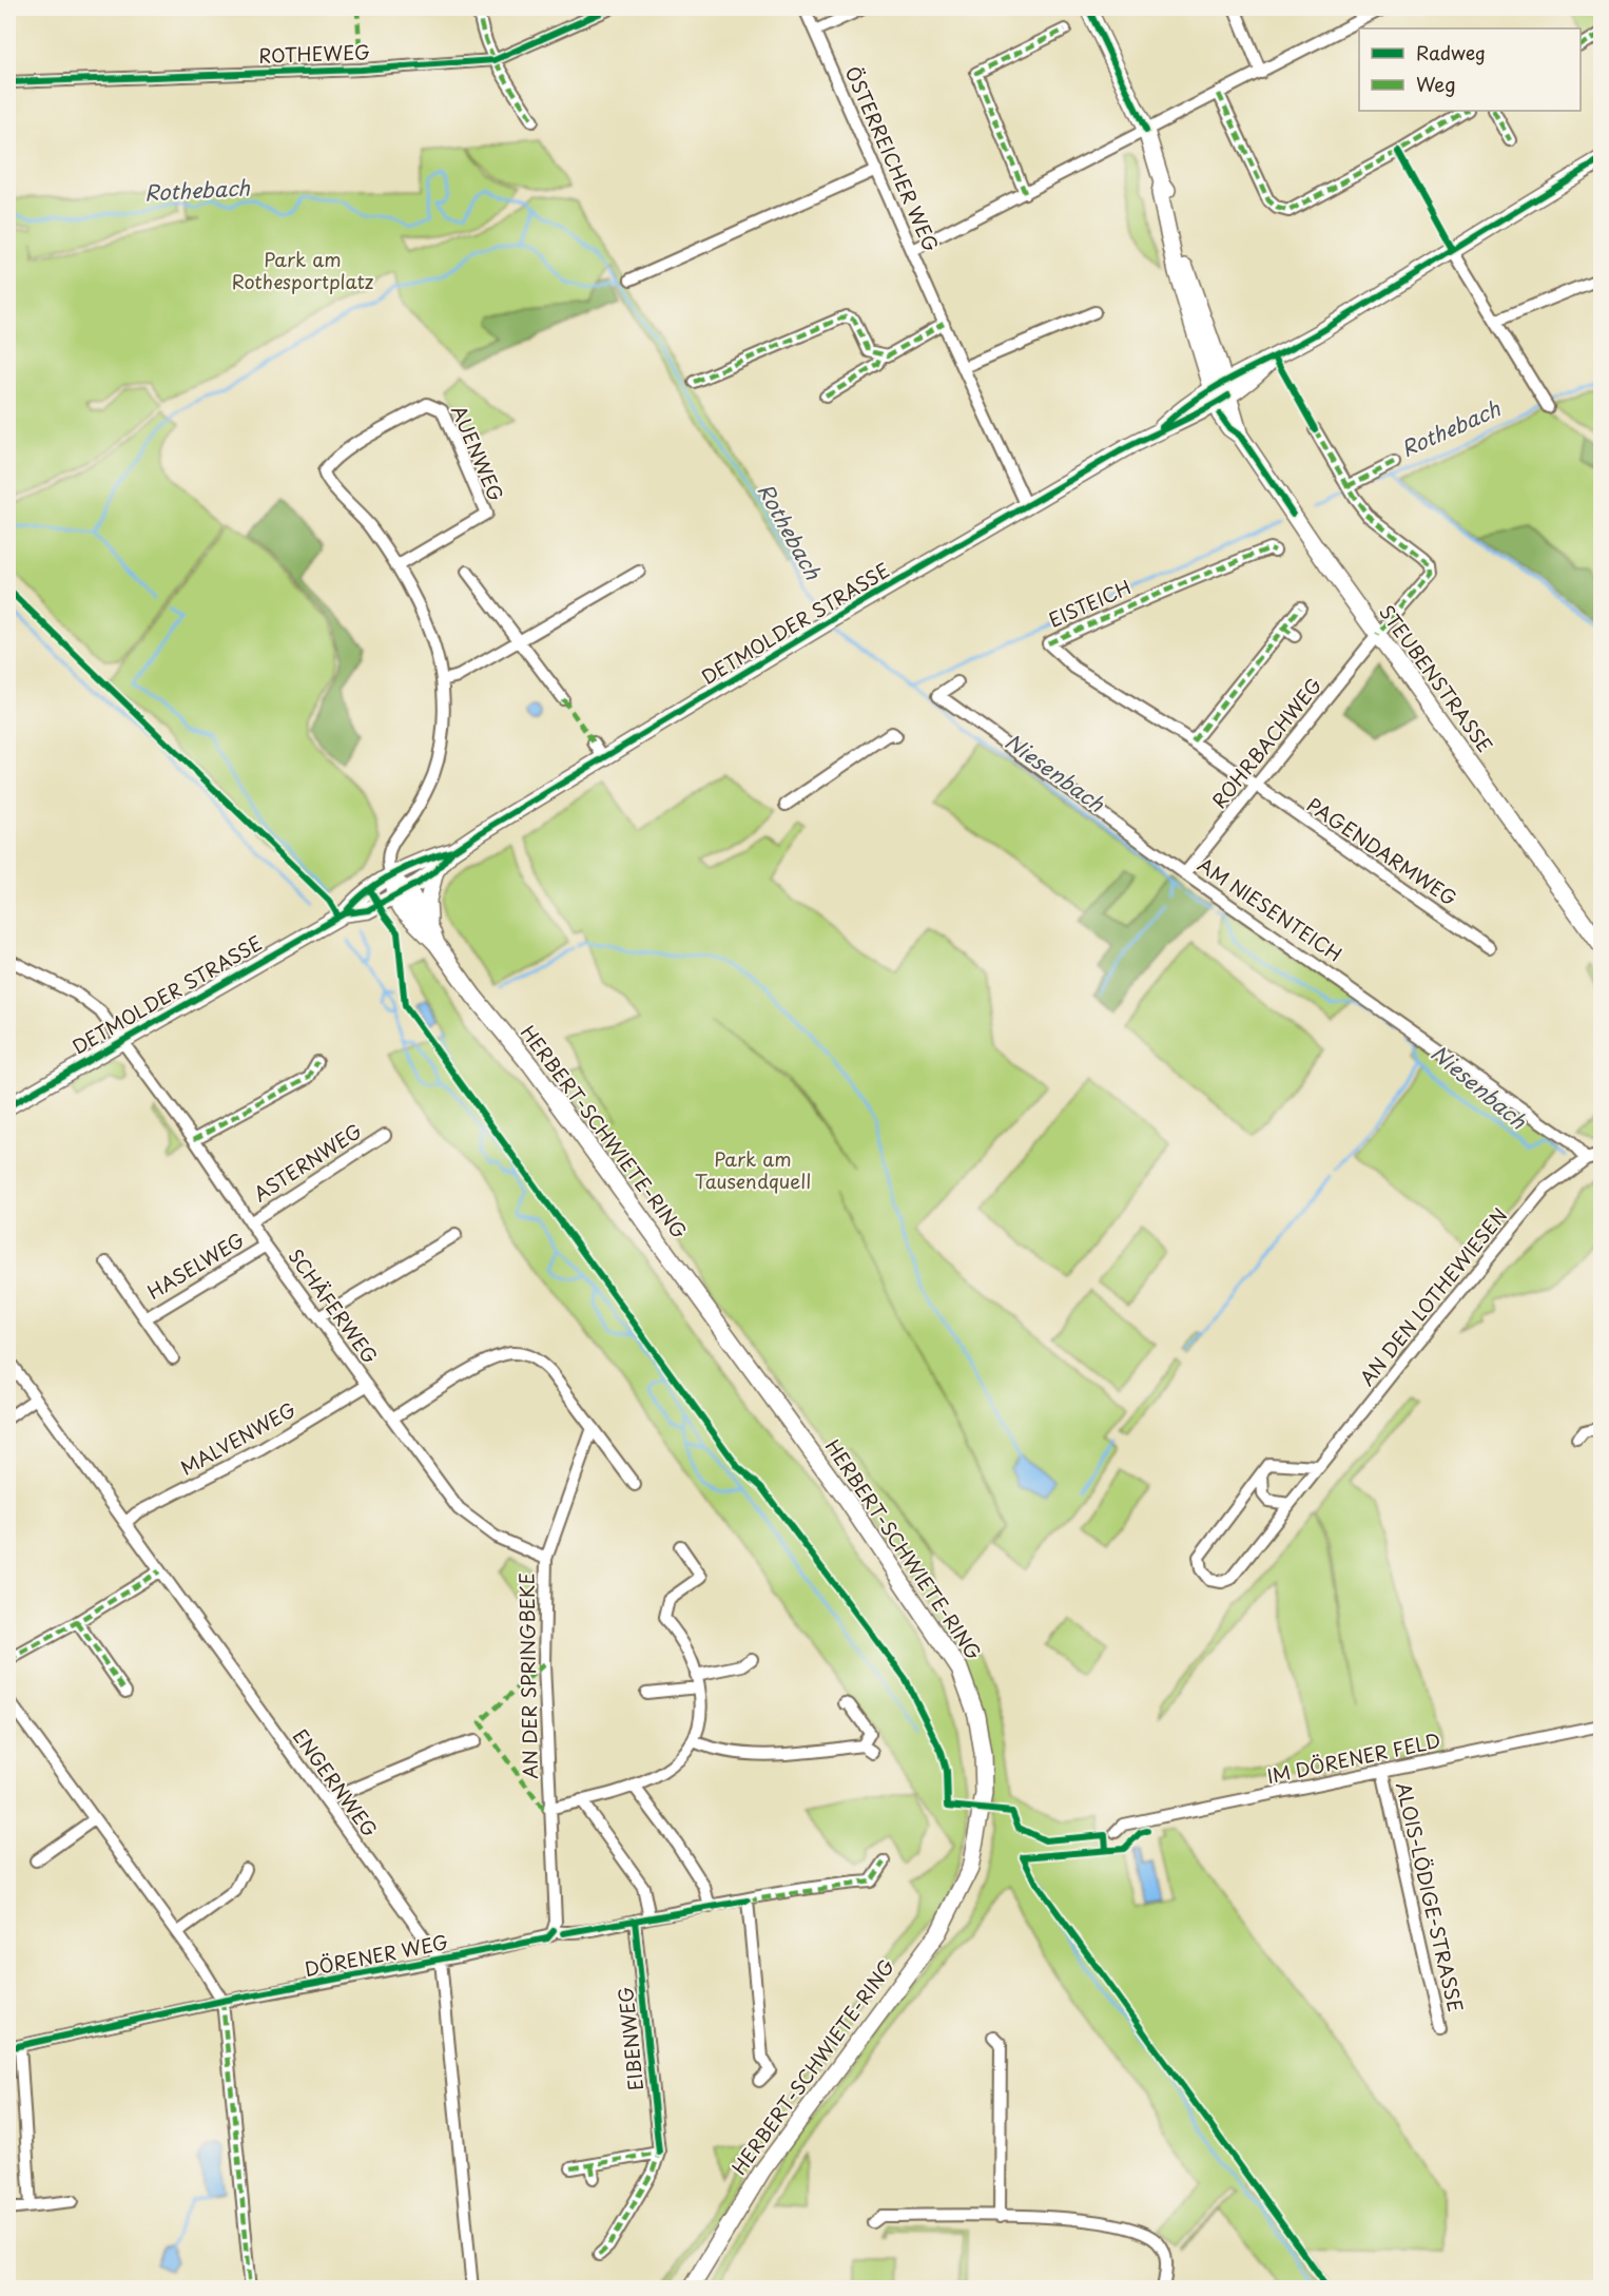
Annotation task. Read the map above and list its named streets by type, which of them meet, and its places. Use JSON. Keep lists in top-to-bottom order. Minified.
{"streets":{"main road":["DETMOLDER STRASSE","STEUBENSTRASSE","HERBERT-SCHWIETE-RING"],"street":["ROTHEWEG","ÖSTERREICHER WEG","AUENWEG","EISTEICH","ROHRBACHWEG","PAGENDARMWEG","AM NIESENTEICH","ASTERNWEG","HASELWEG","AN DEN LOTHEWIESEN","SCHÄFERWEG","MALVENWEG","AN DER SPRINGBEKE","IM DÖRENER FELD","ENGERNWEG","ALOIS-LÖDIGE-STRASSE","DÖRENER WEG","EIBENWEG"]},"crossings":[["ÖSTERREICHER WEG","DETMOLDER STRASSE"],["EISTEICH","ROHRBACHWEG"],["EISTEICH","PAGENDARMWEG"],["DETMOLDER STRASSE","STEUBENSTRASSE"],["DETMOLDER STRASSE","HERBERT-SCHWIETE-RING"],["DETMOLDER STRASSE","SCHÄFERWEG"],["STEUBENSTRASSE","ROHRBACHWEG"],["ROHRBACHWEG","PAGENDARMWEG"],["ROHRBACHWEG","AM NIESENTEICH"],["AM NIESENTEICH","AN DEN LOTHEWIESEN"],["ASTERNWEG","SCHÄFERWEG"],["HASELWEG","SCHÄFERWEG"],["SCHÄFERWEG","MALVENWEG"],["SCHÄFERWEG","AN DER SPRINGBEKE"],["MALVENWEG","ENGERNWEG"],["AN DER SPRINGBEKE","DÖRENER WEG"],["IM DÖRENER FELD","ALOIS-LÖDIGE-STRASSE"],["ENGERNWEG","DÖRENER WEG"],["DÖRENER WEG","EIBENWEG"]],"water":["Rothebach","Niesenbach"],"parks":["Park am Rothesportplatz","Park am Tausendquell"],"legend":["Radweg","Weg"]}
